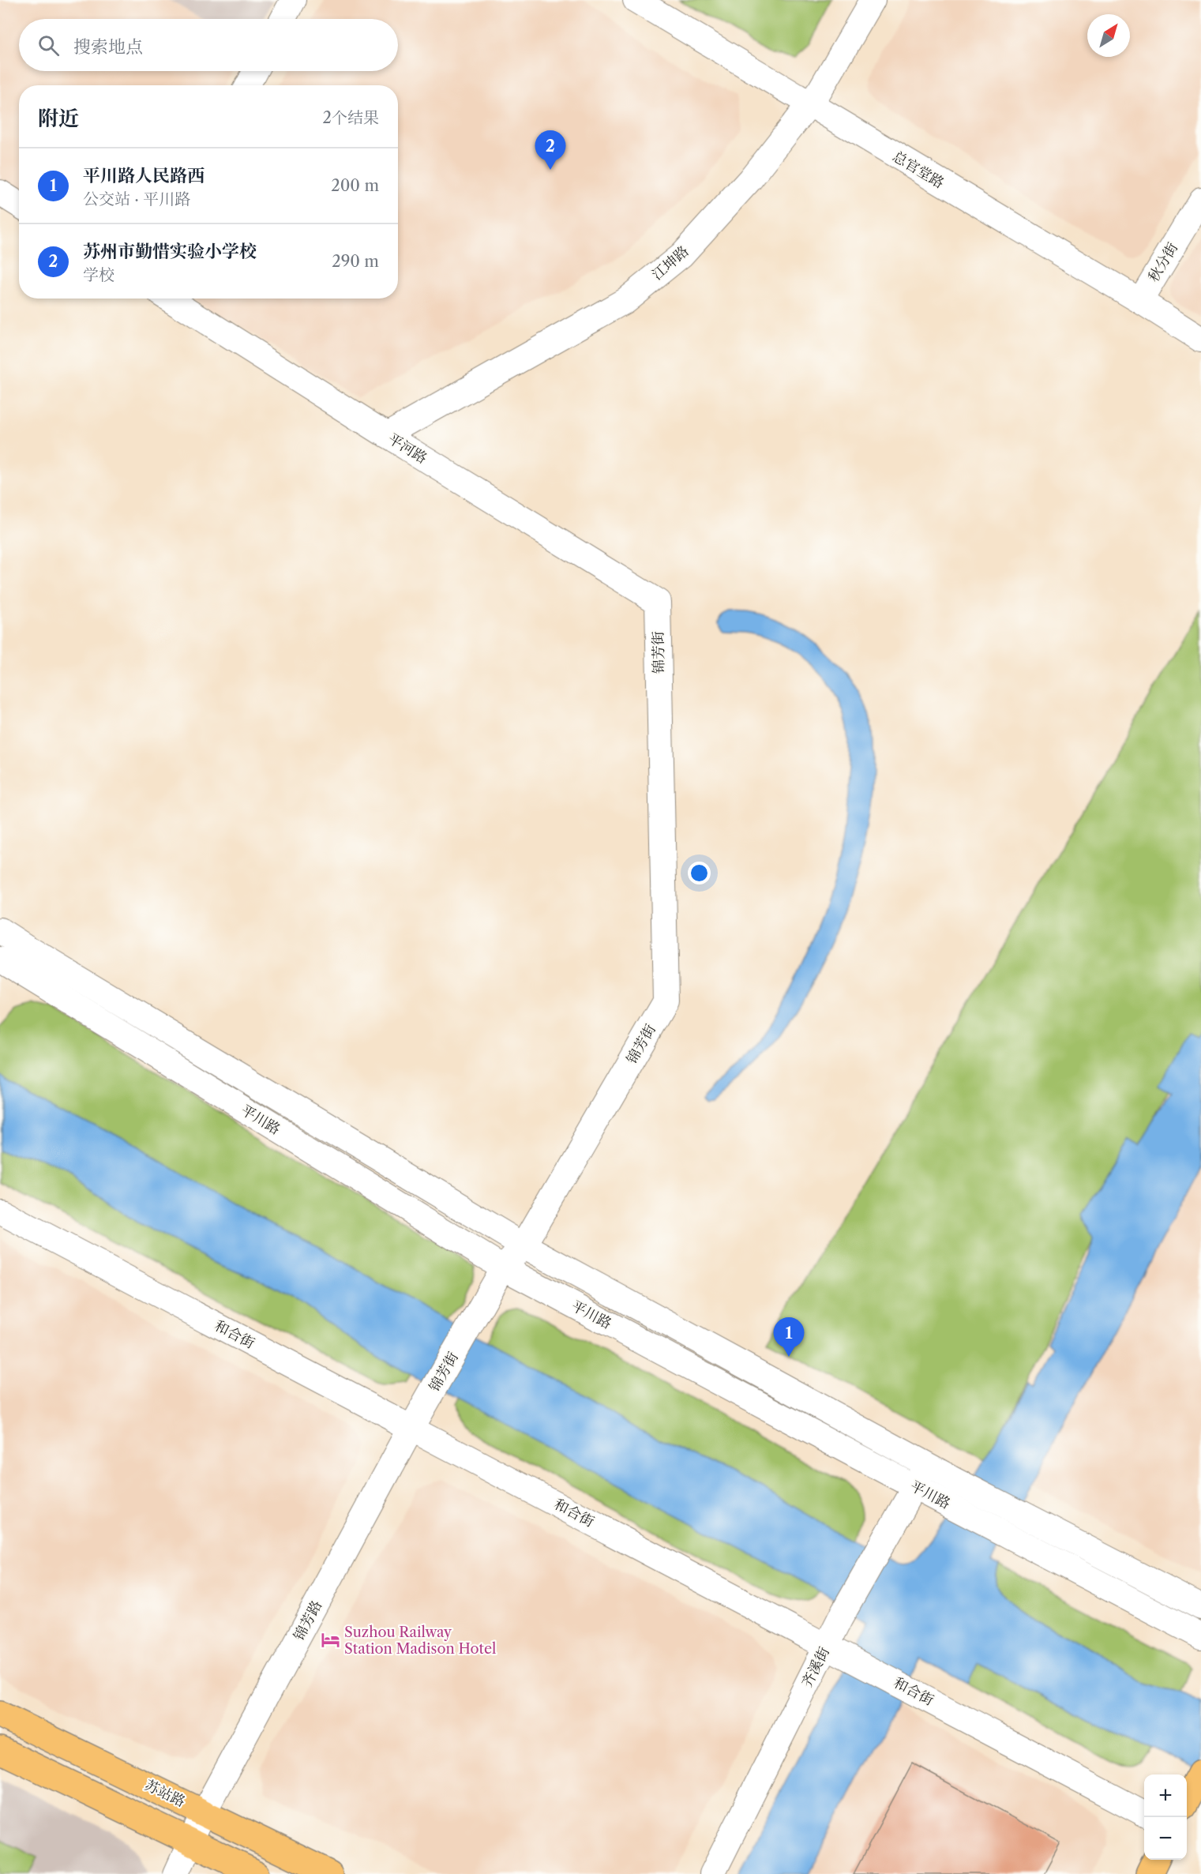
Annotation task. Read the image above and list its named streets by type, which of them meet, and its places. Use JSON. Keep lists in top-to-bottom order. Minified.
{"streets":{"main road":["苏站路"],"street":["总官堂路","秋分街","江坤路","平河路","锦芳街","平川路","和合街","锦芳路","齐溪街"]},"crossings":[["总官堂路","秋分街"],["总官堂路","江坤路"],["江坤路","平河路"],["平河路","锦芳街"],["锦芳街","平川路"],["锦芳街","和合街"],["锦芳街","锦芳路"],["平川路","齐溪街"],["和合街","锦芳路"],["和合街","齐溪街"],["锦芳路","苏站路"]],"places":{"hotel":["Suzhou Railway Station Madison Hotel"]},"north":"top right","page":{"search":"搜索地点","heading":["附近","2个结果"],"pins":["2","1"],"list":[{"mark":"1","name":"平川路人民路西","note":"公交站 · 平川路","value":"200 m"},{"mark":"2","name":"苏州市勤惜实验小学校","note":"学校","value":"290 m"}],"map_buttons":["+","−"]}}
